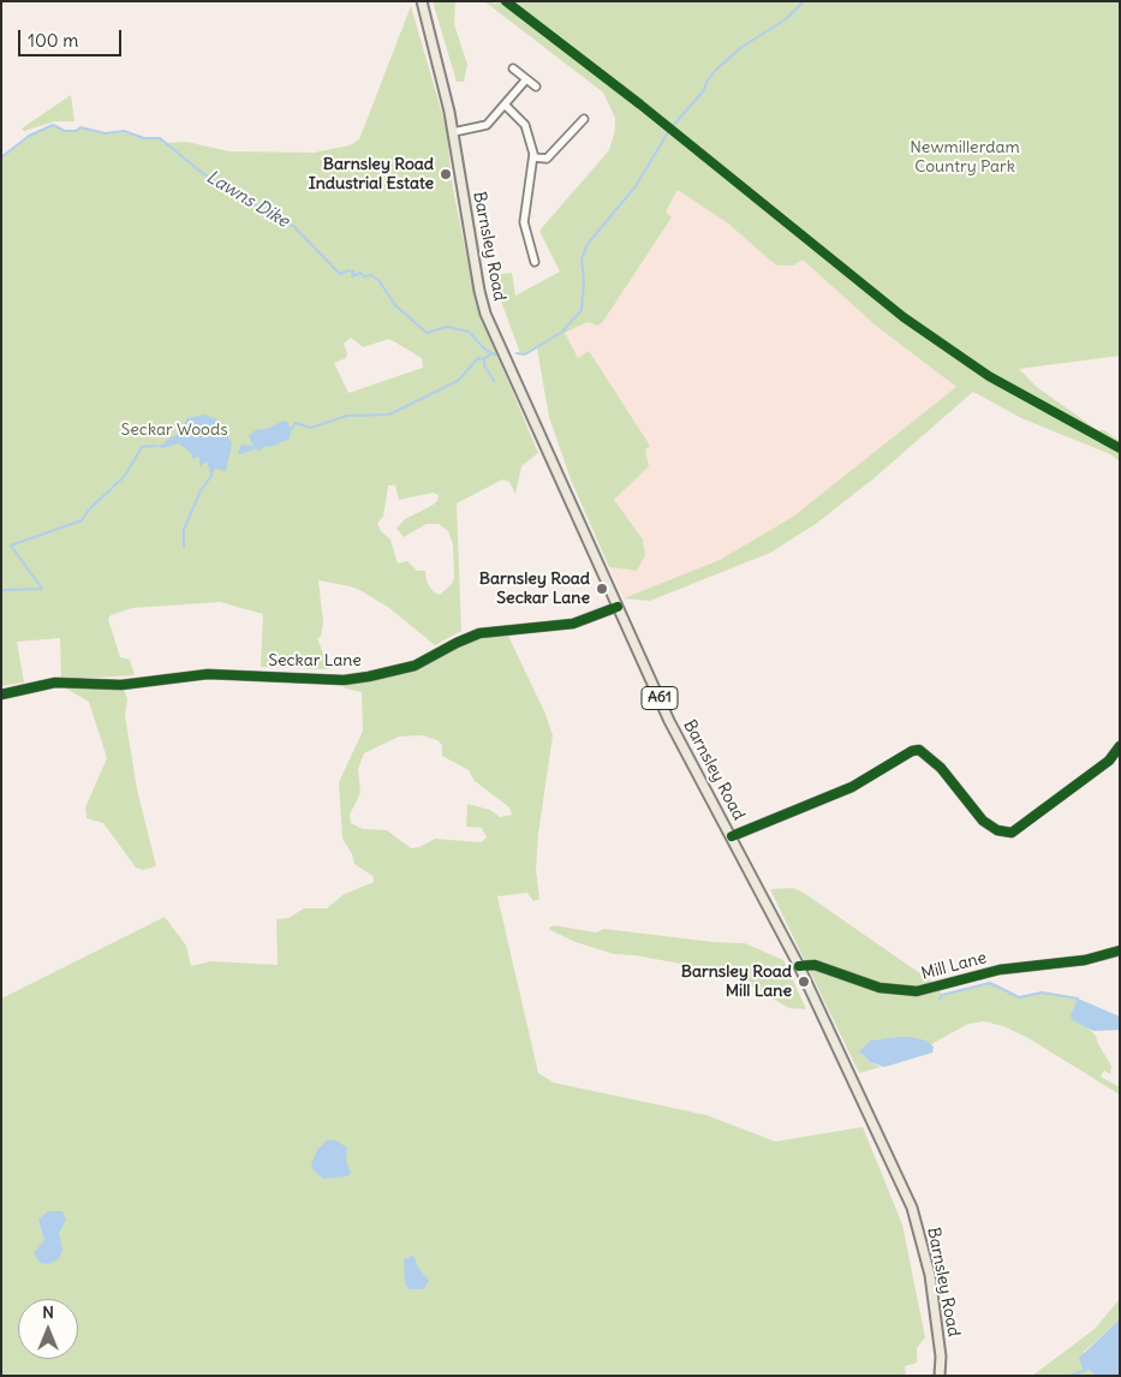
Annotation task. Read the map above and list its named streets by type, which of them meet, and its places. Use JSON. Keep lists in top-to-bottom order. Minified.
{"streets":{"main road":["Barnsley Road","A61"],"street":["Seckar Lane","Mill Lane"]},"crossings":[["Barnsley Road","Seckar Lane"],["Barnsley Road","Mill Lane"]],"water":["Lawns Dike"],"parks":["Newmillerdam Country Park","Seckar Woods"],"places":["Barnsley Road Industrial Estate","Barnsley Road Seckar Lane","Barnsley Road Mill Lane"],"scale_bar":"100 m","north":"top"}
